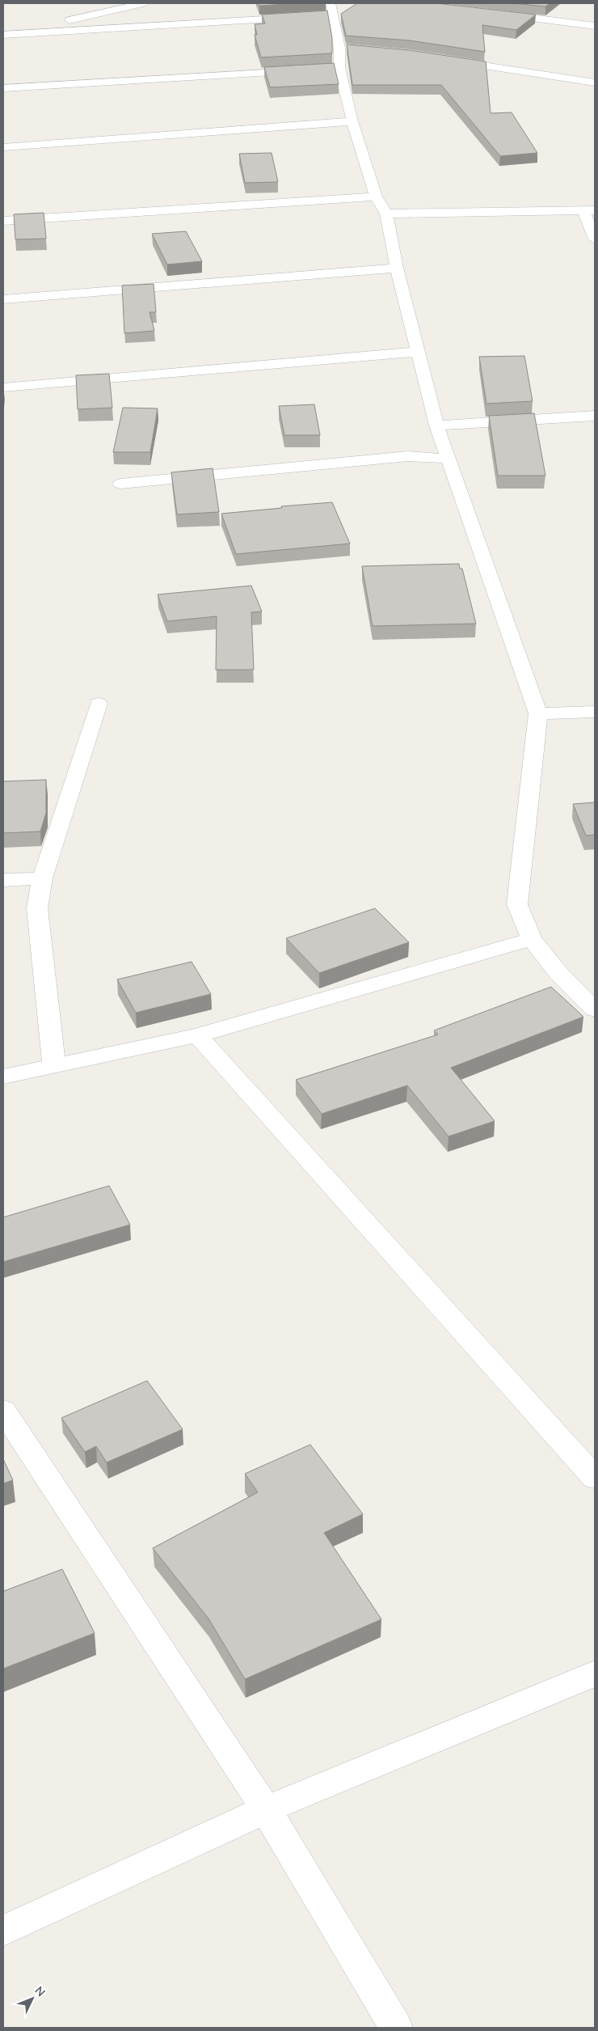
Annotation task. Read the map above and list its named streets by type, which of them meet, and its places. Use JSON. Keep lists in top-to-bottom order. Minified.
{"north":"top right"}
